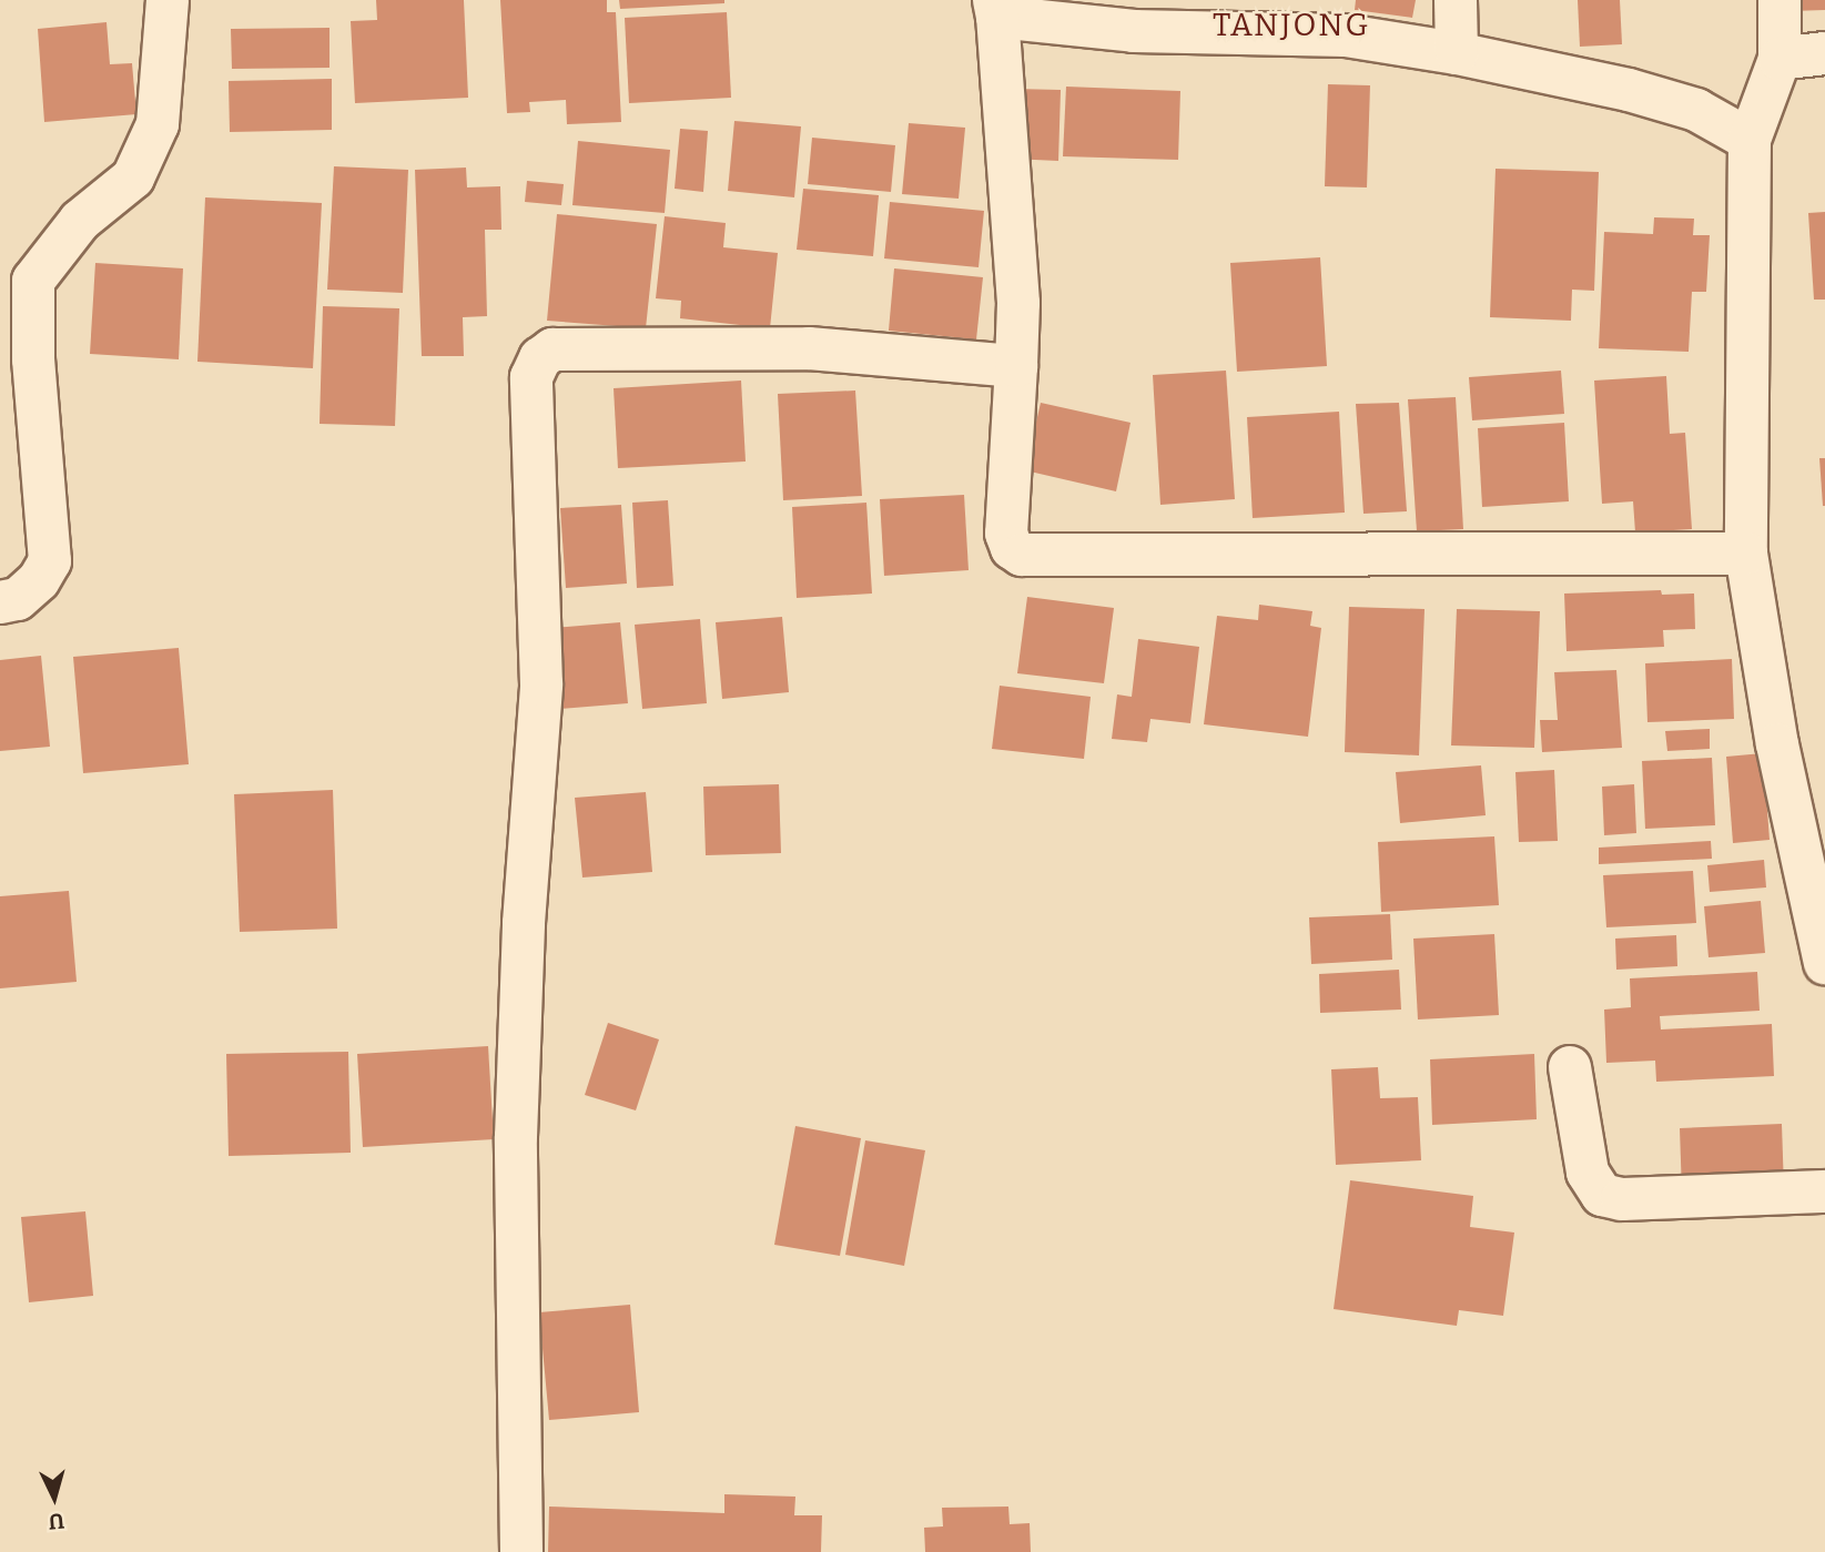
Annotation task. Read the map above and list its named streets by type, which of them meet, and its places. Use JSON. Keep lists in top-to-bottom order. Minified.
{"districts":["TANJONG"],"north":"bottom"}
